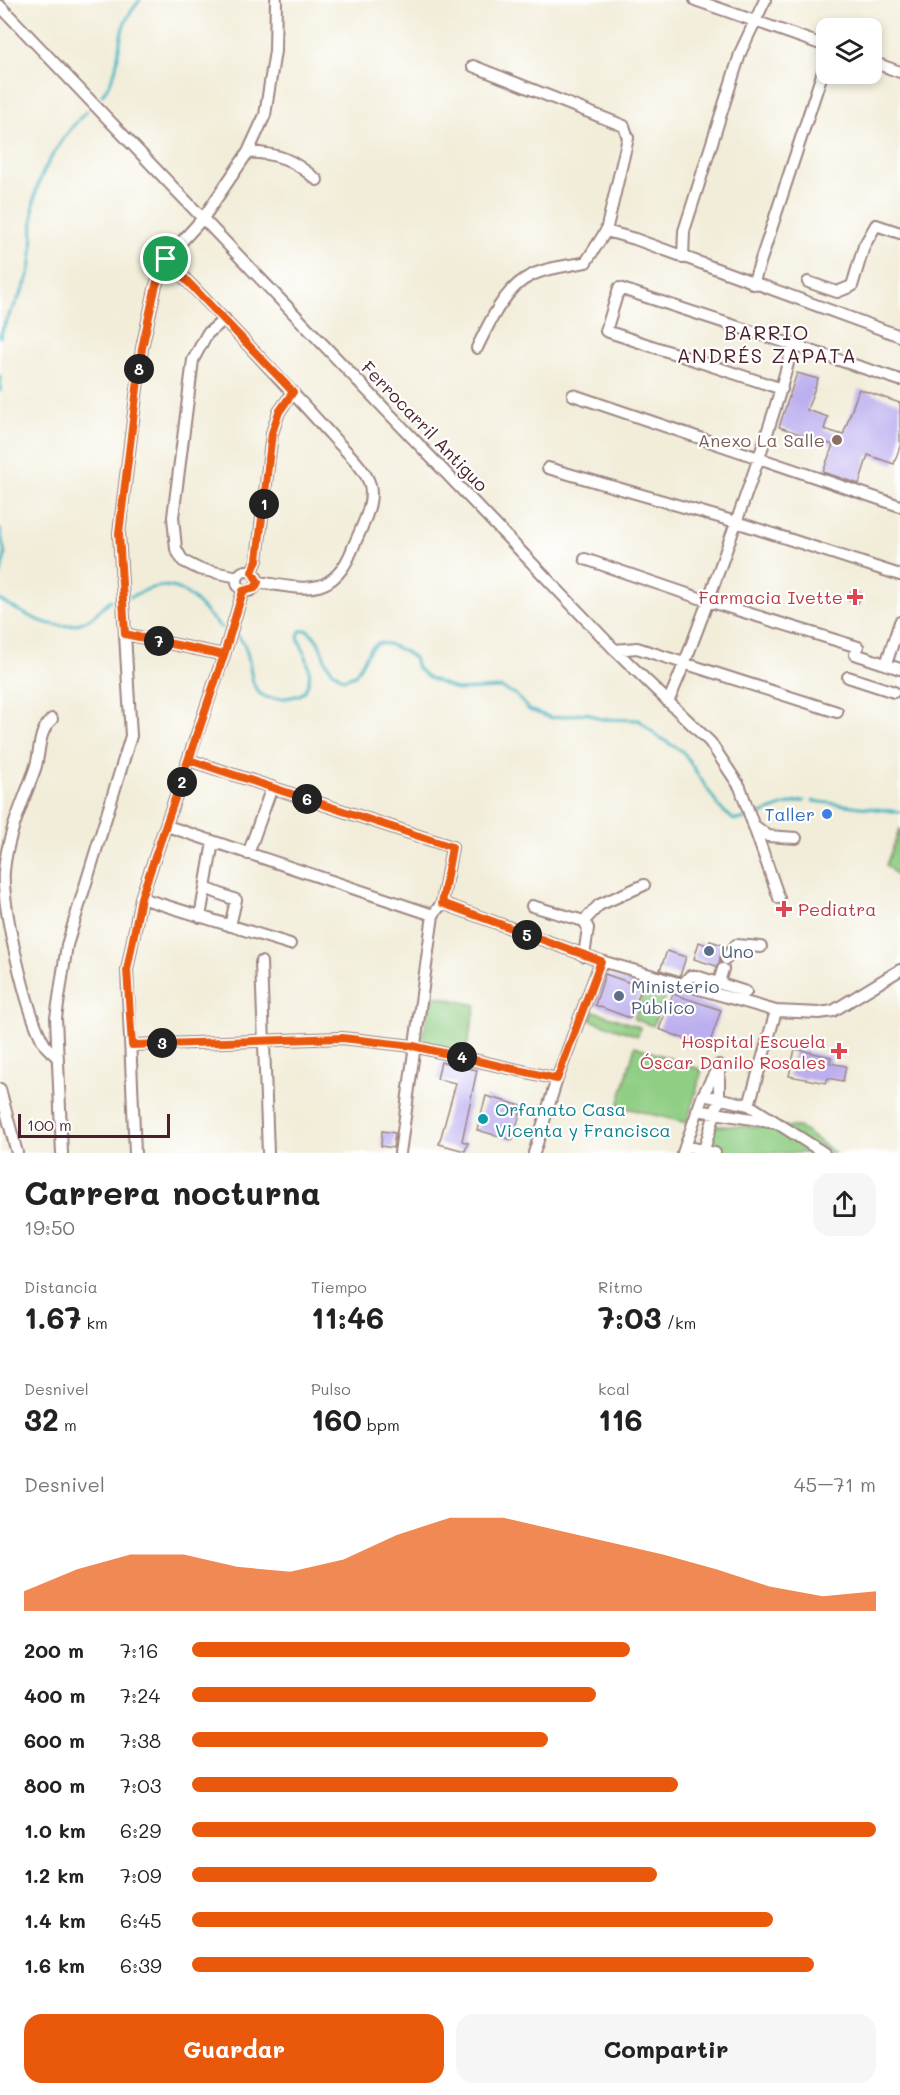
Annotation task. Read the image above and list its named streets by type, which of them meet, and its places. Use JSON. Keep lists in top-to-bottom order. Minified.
{"streets":{"street":["Ferrocarril Antiguo"]},"districts":["BARRIO ANDRÉS ZAPATA"],"places":{"other":["Anexo La Salle","Taller","Uno","Ministerio Público","Orfanato Casa Vicenta y Francisca"],"health":["Farmacia Ivette","Pediatra","Hospital Escuela Óscar Danilo Rosales"]},"scale_bar":"100 m","page":{"pins":["8","1","7","2","6","5","3","4"],"scale":"100 m","heading":["Carrera nocturna","19:50"],"stats":[["Distancia","1.67 km"],["Tiempo","11:46"],["Ritmo","7:03 /km"],["Desnivel","32 m"],["Pulso","160 bpm"],["kcal","116"]],"chart":["Desnivel","45–71 m"],"list":[{"name":"200 m","note":"7:16"},{"name":"400 m","note":"7:24"},{"name":"600 m","note":"7:38"},{"name":"800 m","note":"7:03"},{"name":"1.0 km","note":"6:29"},{"name":"1.2 km","note":"7:09"},{"name":"1.4 km","note":"6:45"},{"name":"1.6 km","note":"6:39"}],"buttons":["Guardar","Compartir"]}}
